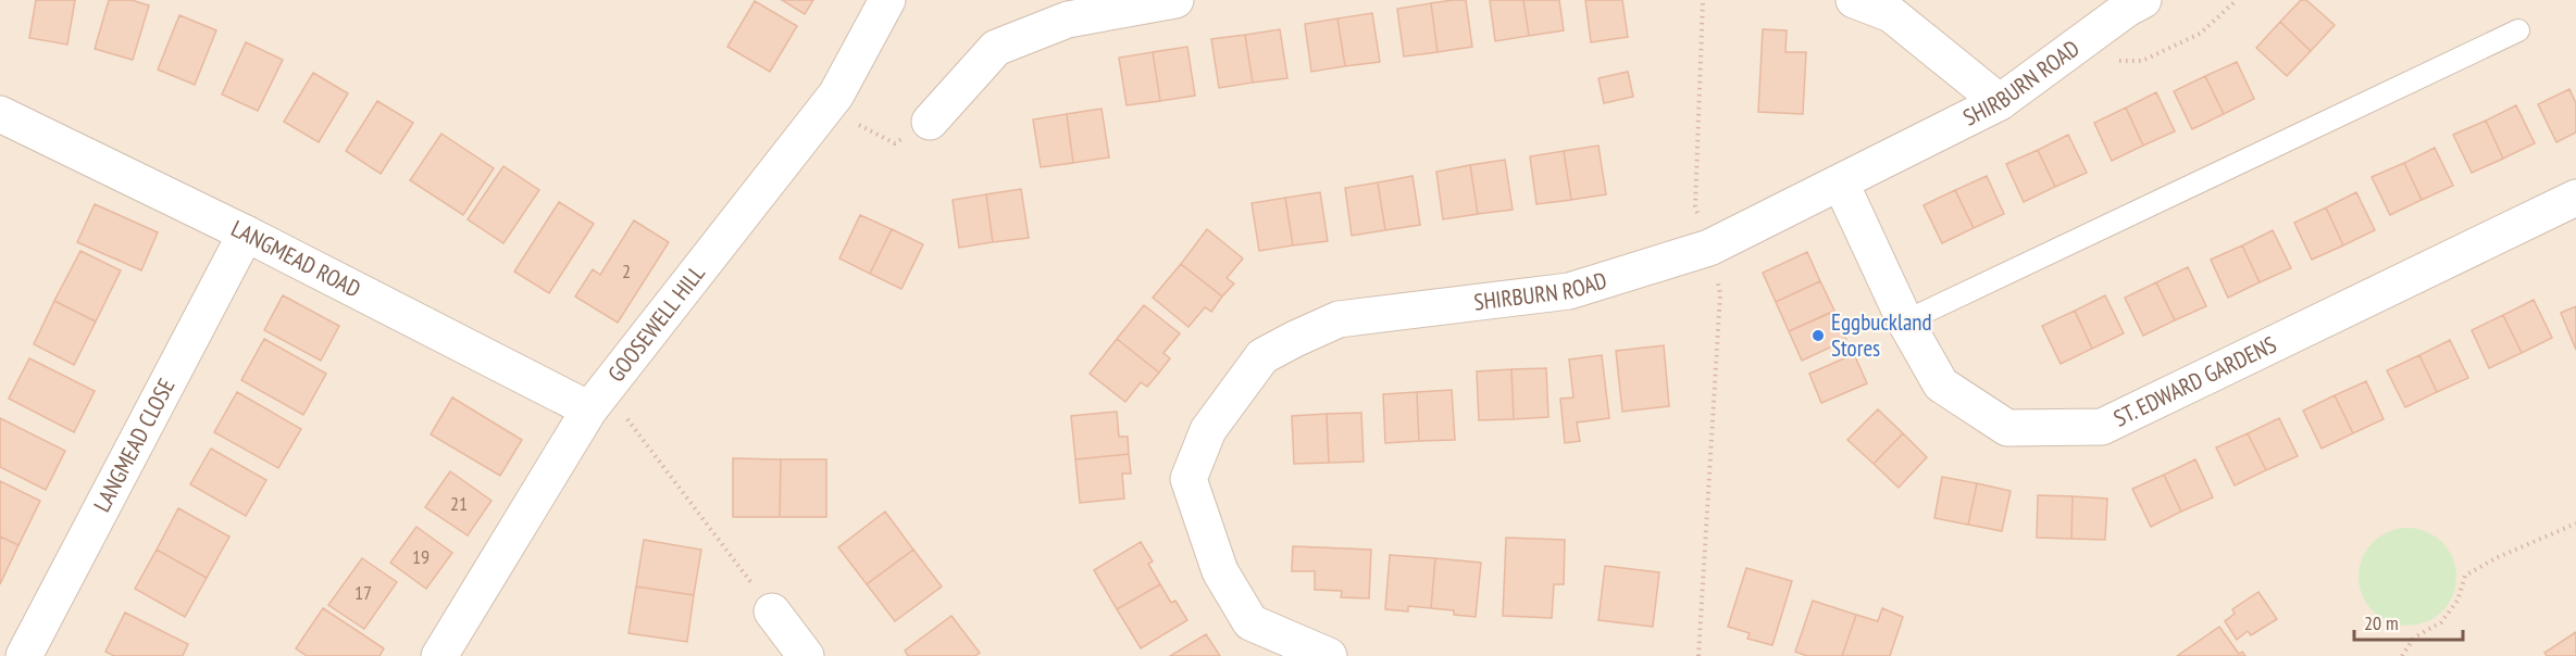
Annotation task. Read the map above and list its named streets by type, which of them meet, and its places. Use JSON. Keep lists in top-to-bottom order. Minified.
{"streets":{"street":["SHIRBURN ROAD","LANGMEAD ROAD","GOOSEWELL HILL","ST. EDWARD GARDENS","LANGMEAD CLOSE"]},"crossings":[["SHIRBURN ROAD","ST. EDWARD GARDENS"],["LANGMEAD ROAD","GOOSEWELL HILL"],["LANGMEAD ROAD","LANGMEAD CLOSE"]],"places":["Eggbuckland Stores"],"house_numbers":["2","21","19","17"],"scale_bar":"20 m"}
